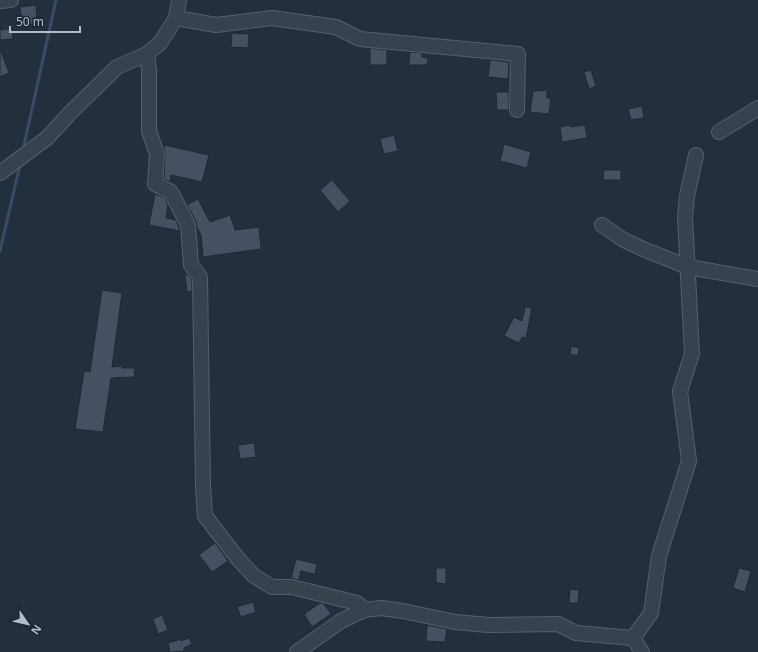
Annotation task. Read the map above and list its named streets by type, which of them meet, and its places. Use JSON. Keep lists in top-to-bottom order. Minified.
{"scale_bar":"50 m","north":"bottom right"}
